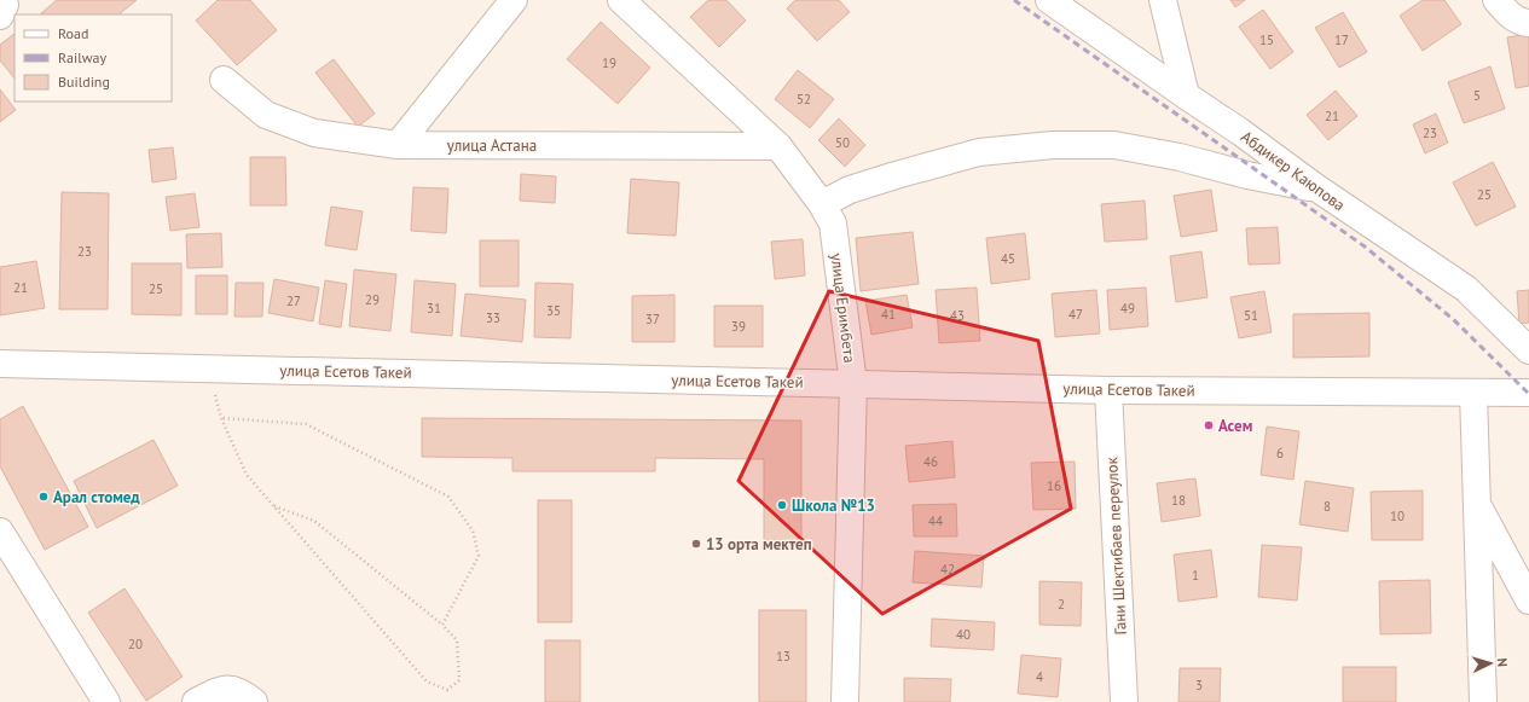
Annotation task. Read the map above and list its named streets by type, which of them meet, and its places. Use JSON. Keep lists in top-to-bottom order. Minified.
{"streets":{"street":["улица Астана","Абдикер Каюпова","улица Еримбета","улица Есетов Такей","Гани Шектибаев переулок"]},"crossings":[["улица Астана","улица Еримбета"],["улица Еримбета","улица Есетов Такей"],["улица Есетов Такей","Гани Шектибаев переулок"]],"places":["Асем","Арал стомед","Школа №13","13 орта мектеп"],"house_numbers":["15","17","19","5","52","21","23","50","25","23","45","21","25","29","27","31","49","35","41","47","43","51","33","37","39","6","46","16","18","8","10","44","42","1","2","40","20","13","4","3"],"legend":["Road","Railway","Building"],"north":"right"}
